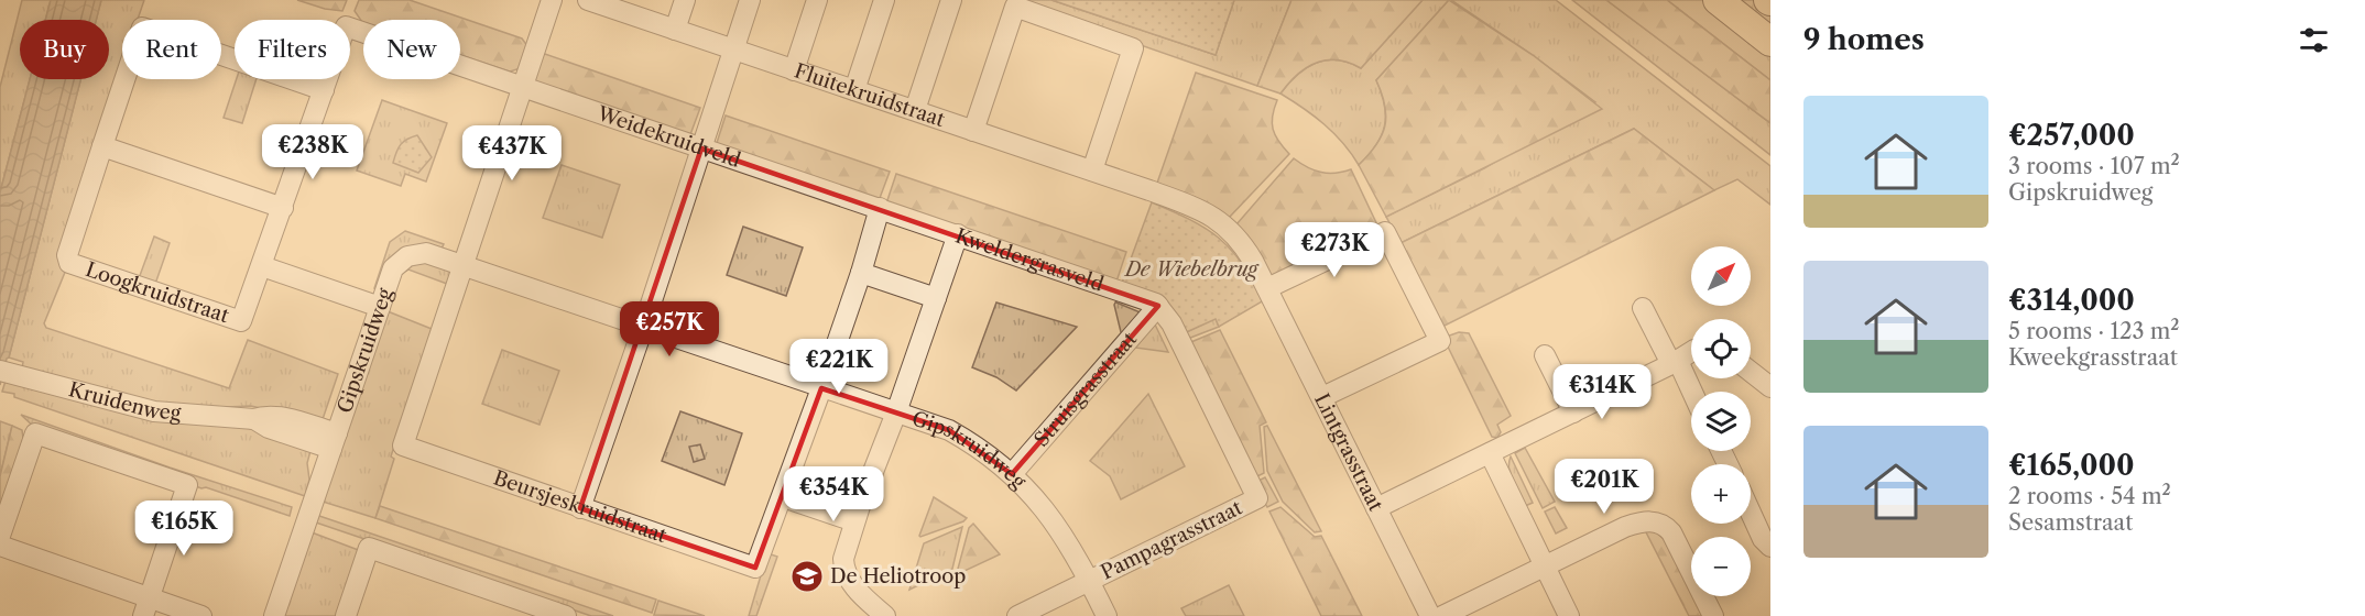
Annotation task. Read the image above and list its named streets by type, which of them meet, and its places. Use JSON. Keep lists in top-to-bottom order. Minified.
{"streets":{"street":["Fluitekruidstraat","Weidekruidveld","Kweldergrasveld","Loogkruidstraat","Gipskruidweg","Struisgrasstraat","Kruidenweg","Lintgrasstraat","Beursjeskruidstraat","Pampagrasstraat"]},"crossings":[["Fluitekruidstraat","Lintgrasstraat"],["Weidekruidveld","Kweldergrasveld"],["Kweldergrasveld","Struisgrasstraat"],["Kweldergrasveld","Pampagrasstraat"],["Gipskruidweg","Struisgrasstraat"],["Gipskruidweg","Kruidenweg"],["Gipskruidweg","Beursjeskruidstraat"],["Gipskruidweg","Pampagrasstraat"],["Struisgrasstraat","Pampagrasstraat"]],"parks":["De Wiebelbrug"],"places":{"school or university":["De Heliotroop"]},"north":"top right","page":{"heading":"9 homes","chip":["Buy","Rent","Filters","New"],"list":[{"name":"€257,000","note":"3 rooms · 107 m² · Gipskruidweg"},{"name":"€314,000","note":"5 rooms · 123 m² · Kweekgrasstraat"},{"name":"€165,000","note":"2 rooms · 54 m² · Sesamstraat"}],"price":["€238K","€437K","€273K","€257K","€221K","€314K","€201K","€354K","€165K"],"map_buttons":["+","−"]}}
